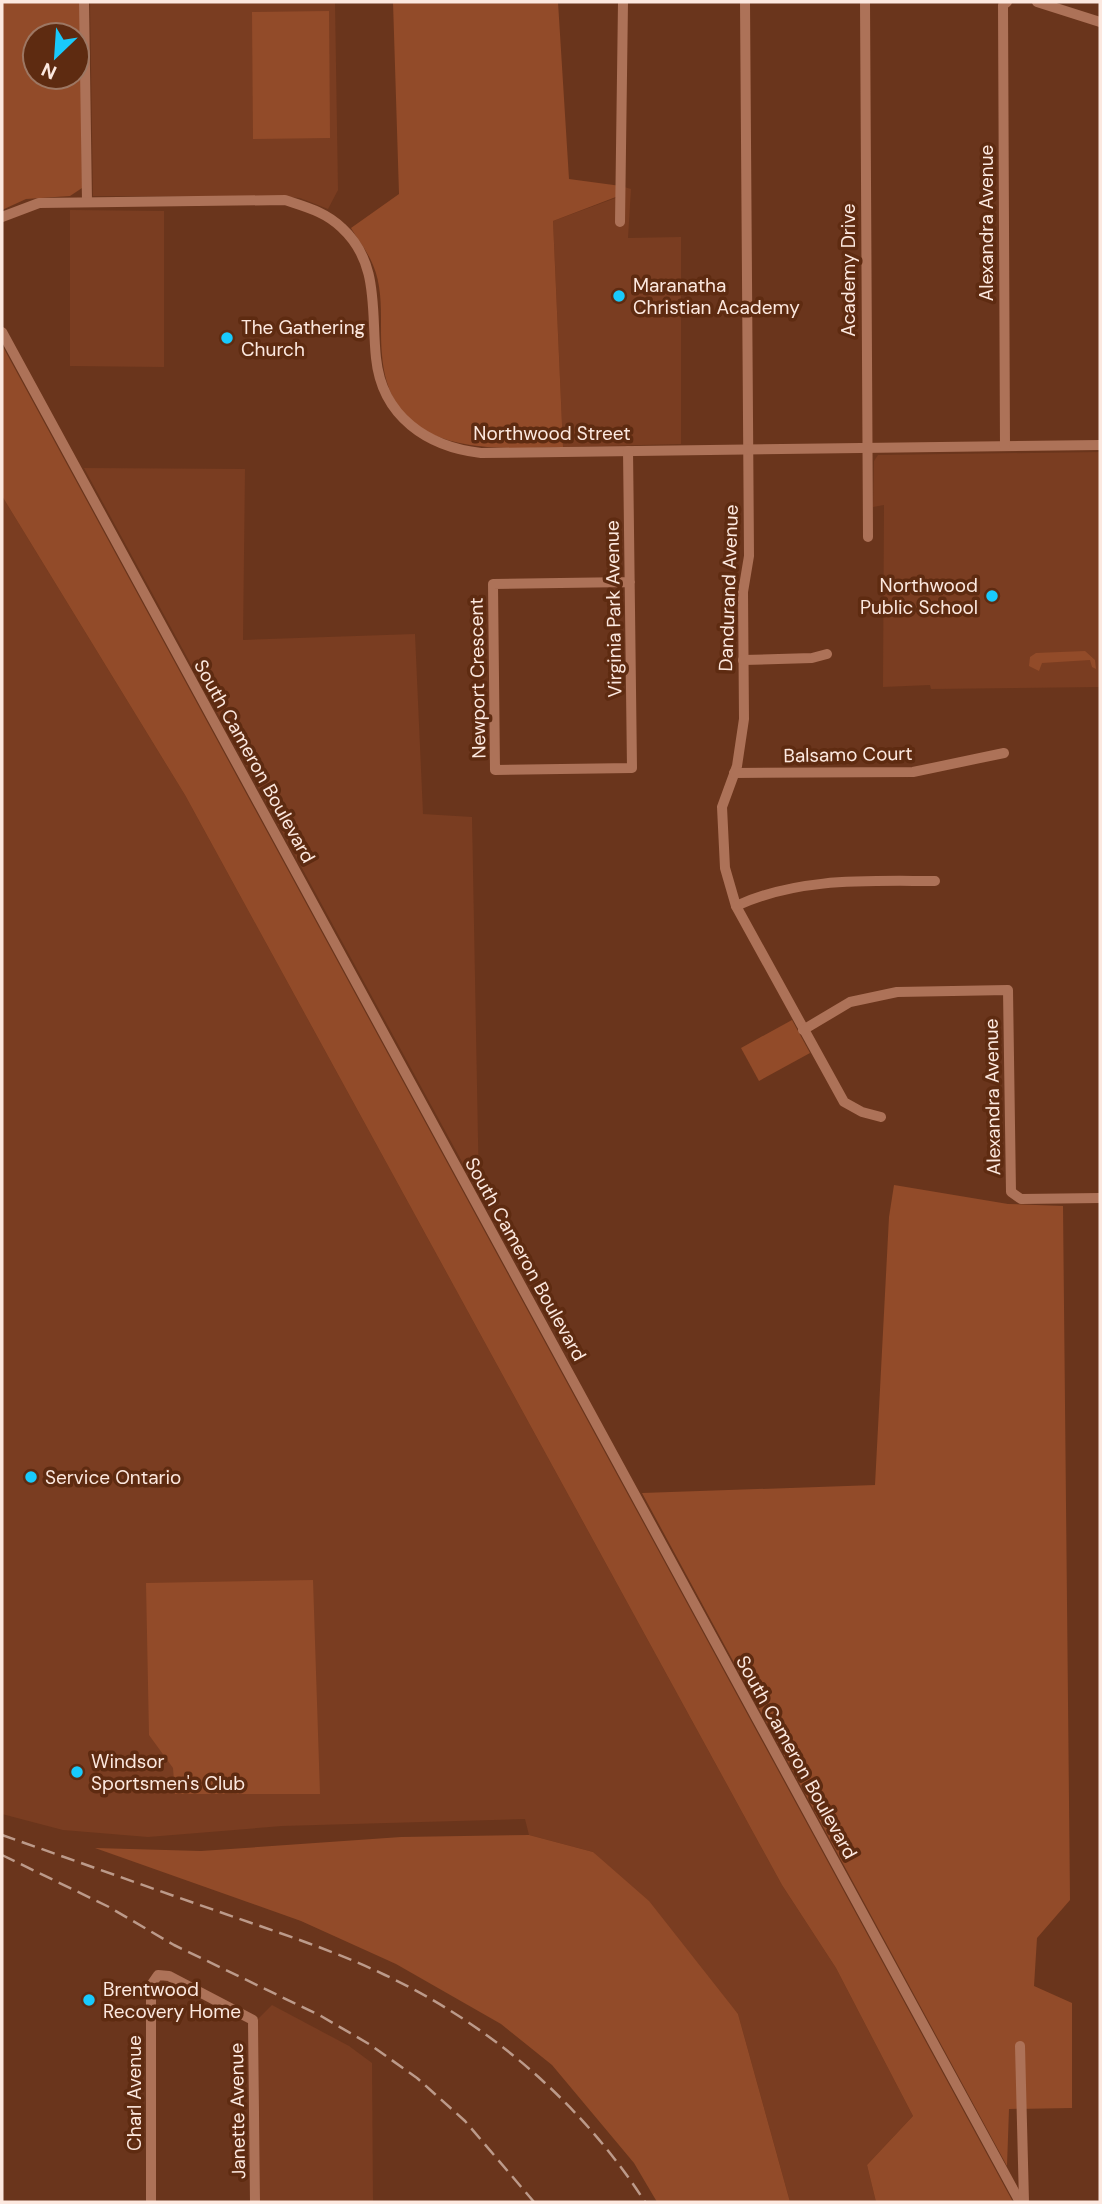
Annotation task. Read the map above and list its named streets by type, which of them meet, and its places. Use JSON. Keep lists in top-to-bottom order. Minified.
{"streets":{"street":["Alexandra Avenue","Academy Drive","Northwood Street","Dandurand Avenue","Virginia Park Avenue","Newport Crescent","Balsamo Court","South Cameron Boulevard","Charl Avenue","Janette Avenue"]},"crossings":[["Alexandra Avenue","Northwood Street"],["Alexandra Avenue","Dandurand Avenue"],["Academy Drive","Northwood Street"],["Northwood Street","Dandurand Avenue"],["Northwood Street","Virginia Park Avenue"],["Dandurand Avenue","Balsamo Court"],["Virginia Park Avenue","Newport Crescent"],["Charl Avenue","Janette Avenue"]],"places":["Maranatha Christian Academy","The Gathering Church","Northwood Public School","Service Ontario","Windsor Sportsmen's Club","Brentwood Recovery Home"],"north":"bottom left"}
